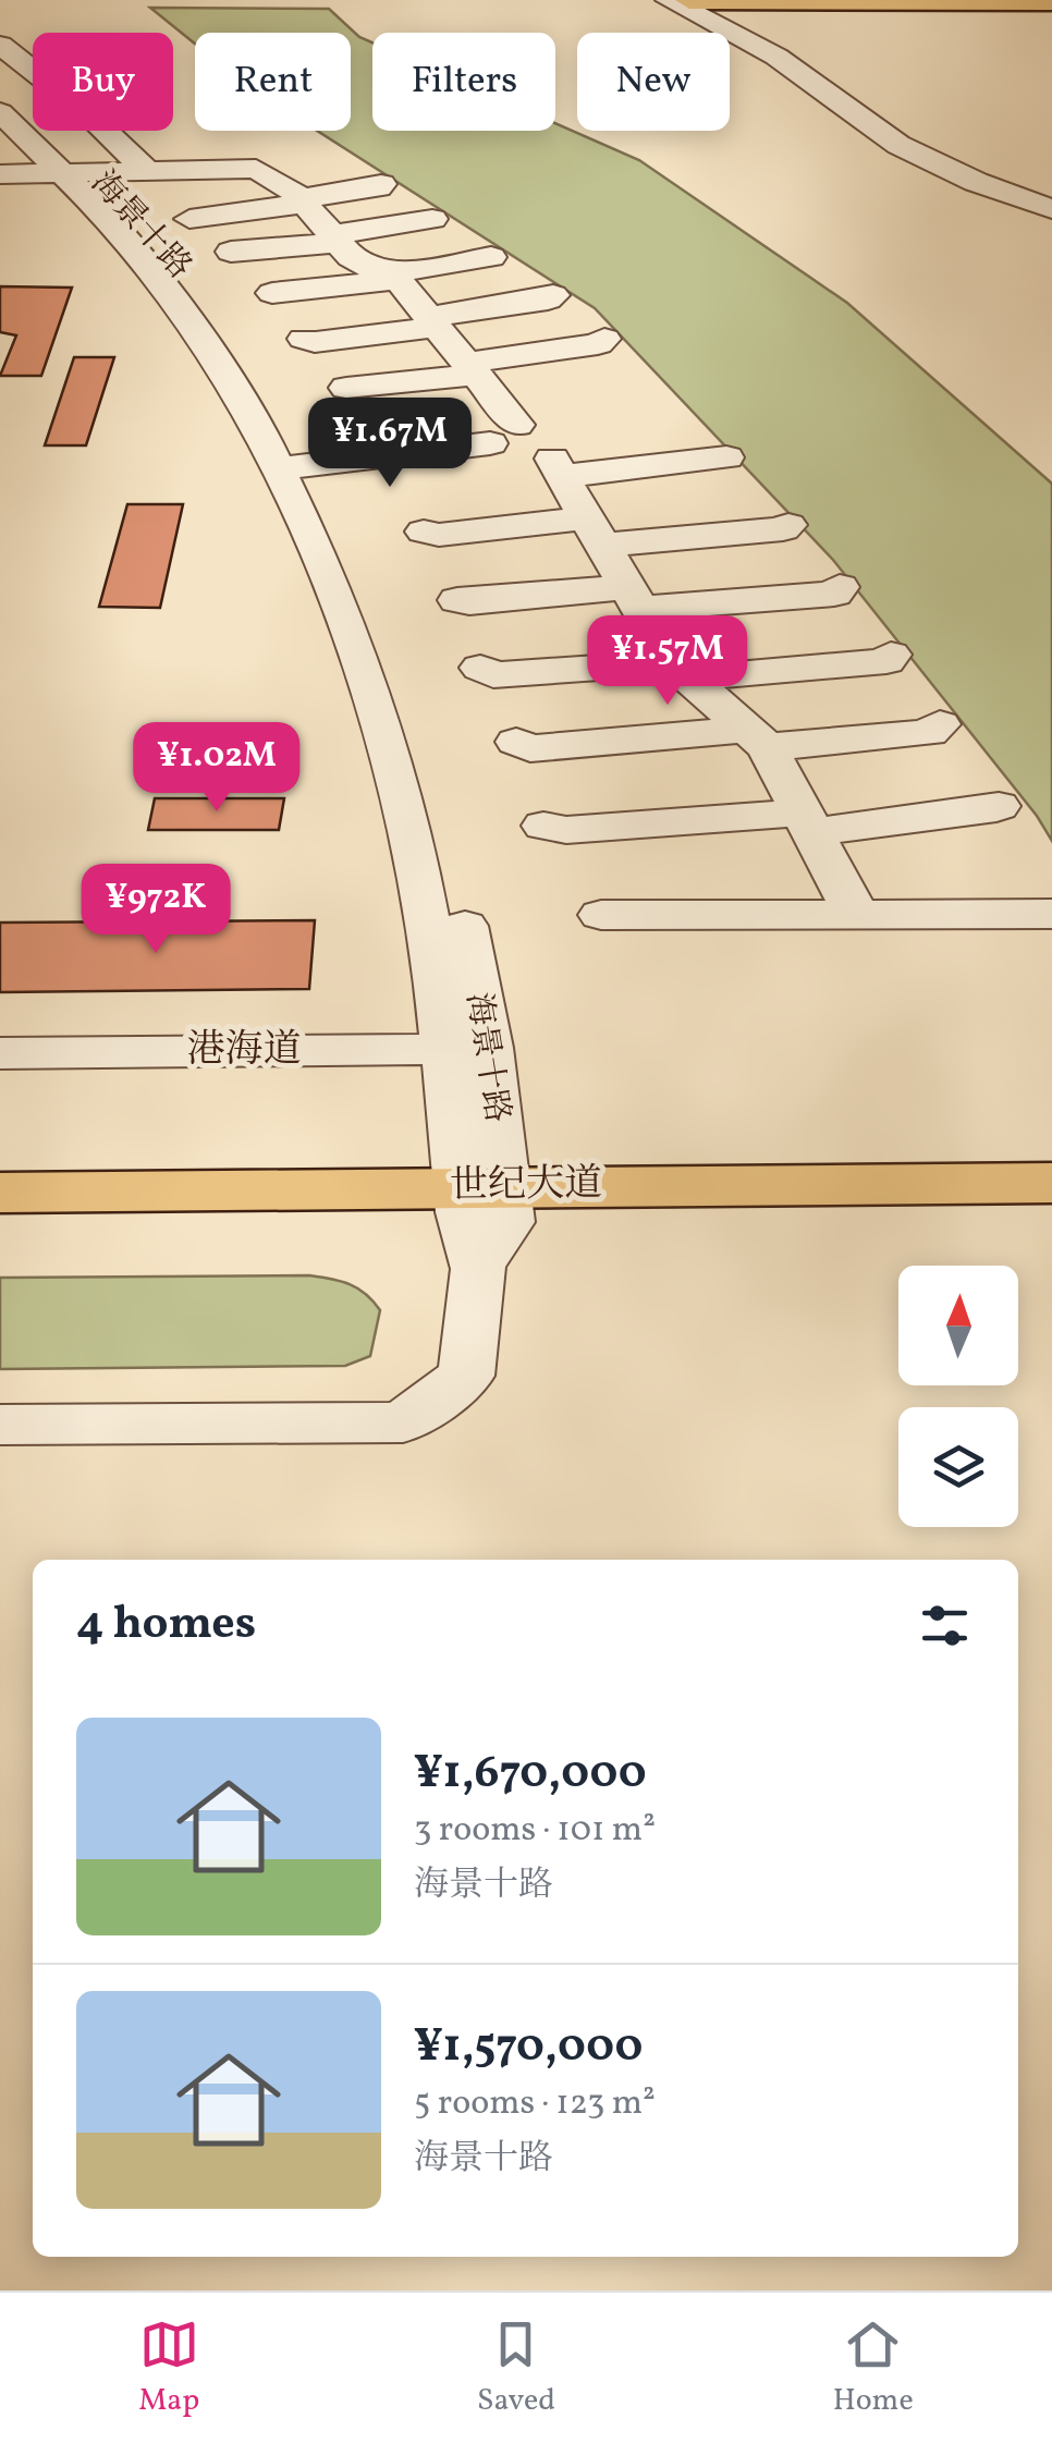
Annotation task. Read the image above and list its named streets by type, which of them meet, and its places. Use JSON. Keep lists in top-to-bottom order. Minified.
{"streets":{"main road":["世纪大道"],"street":["海景十路","港海道"]},"crossings":[["海景十路","港海道"],["海景十路","世纪大道"]],"north":"top","page":{"chip":["Buy","Rent","Filters","New"],"price":["¥1.67M","¥1.57M","¥1.02M","¥972K"],"heading":"4 homes","list":[{"name":"¥1,670,000","note":"3 rooms · 101 m² · 海景十路"},{"name":"¥1,570,000","note":"5 rooms · 123 m² · 海景十路"}],"tabs":["Map","Saved","Home"]}}
